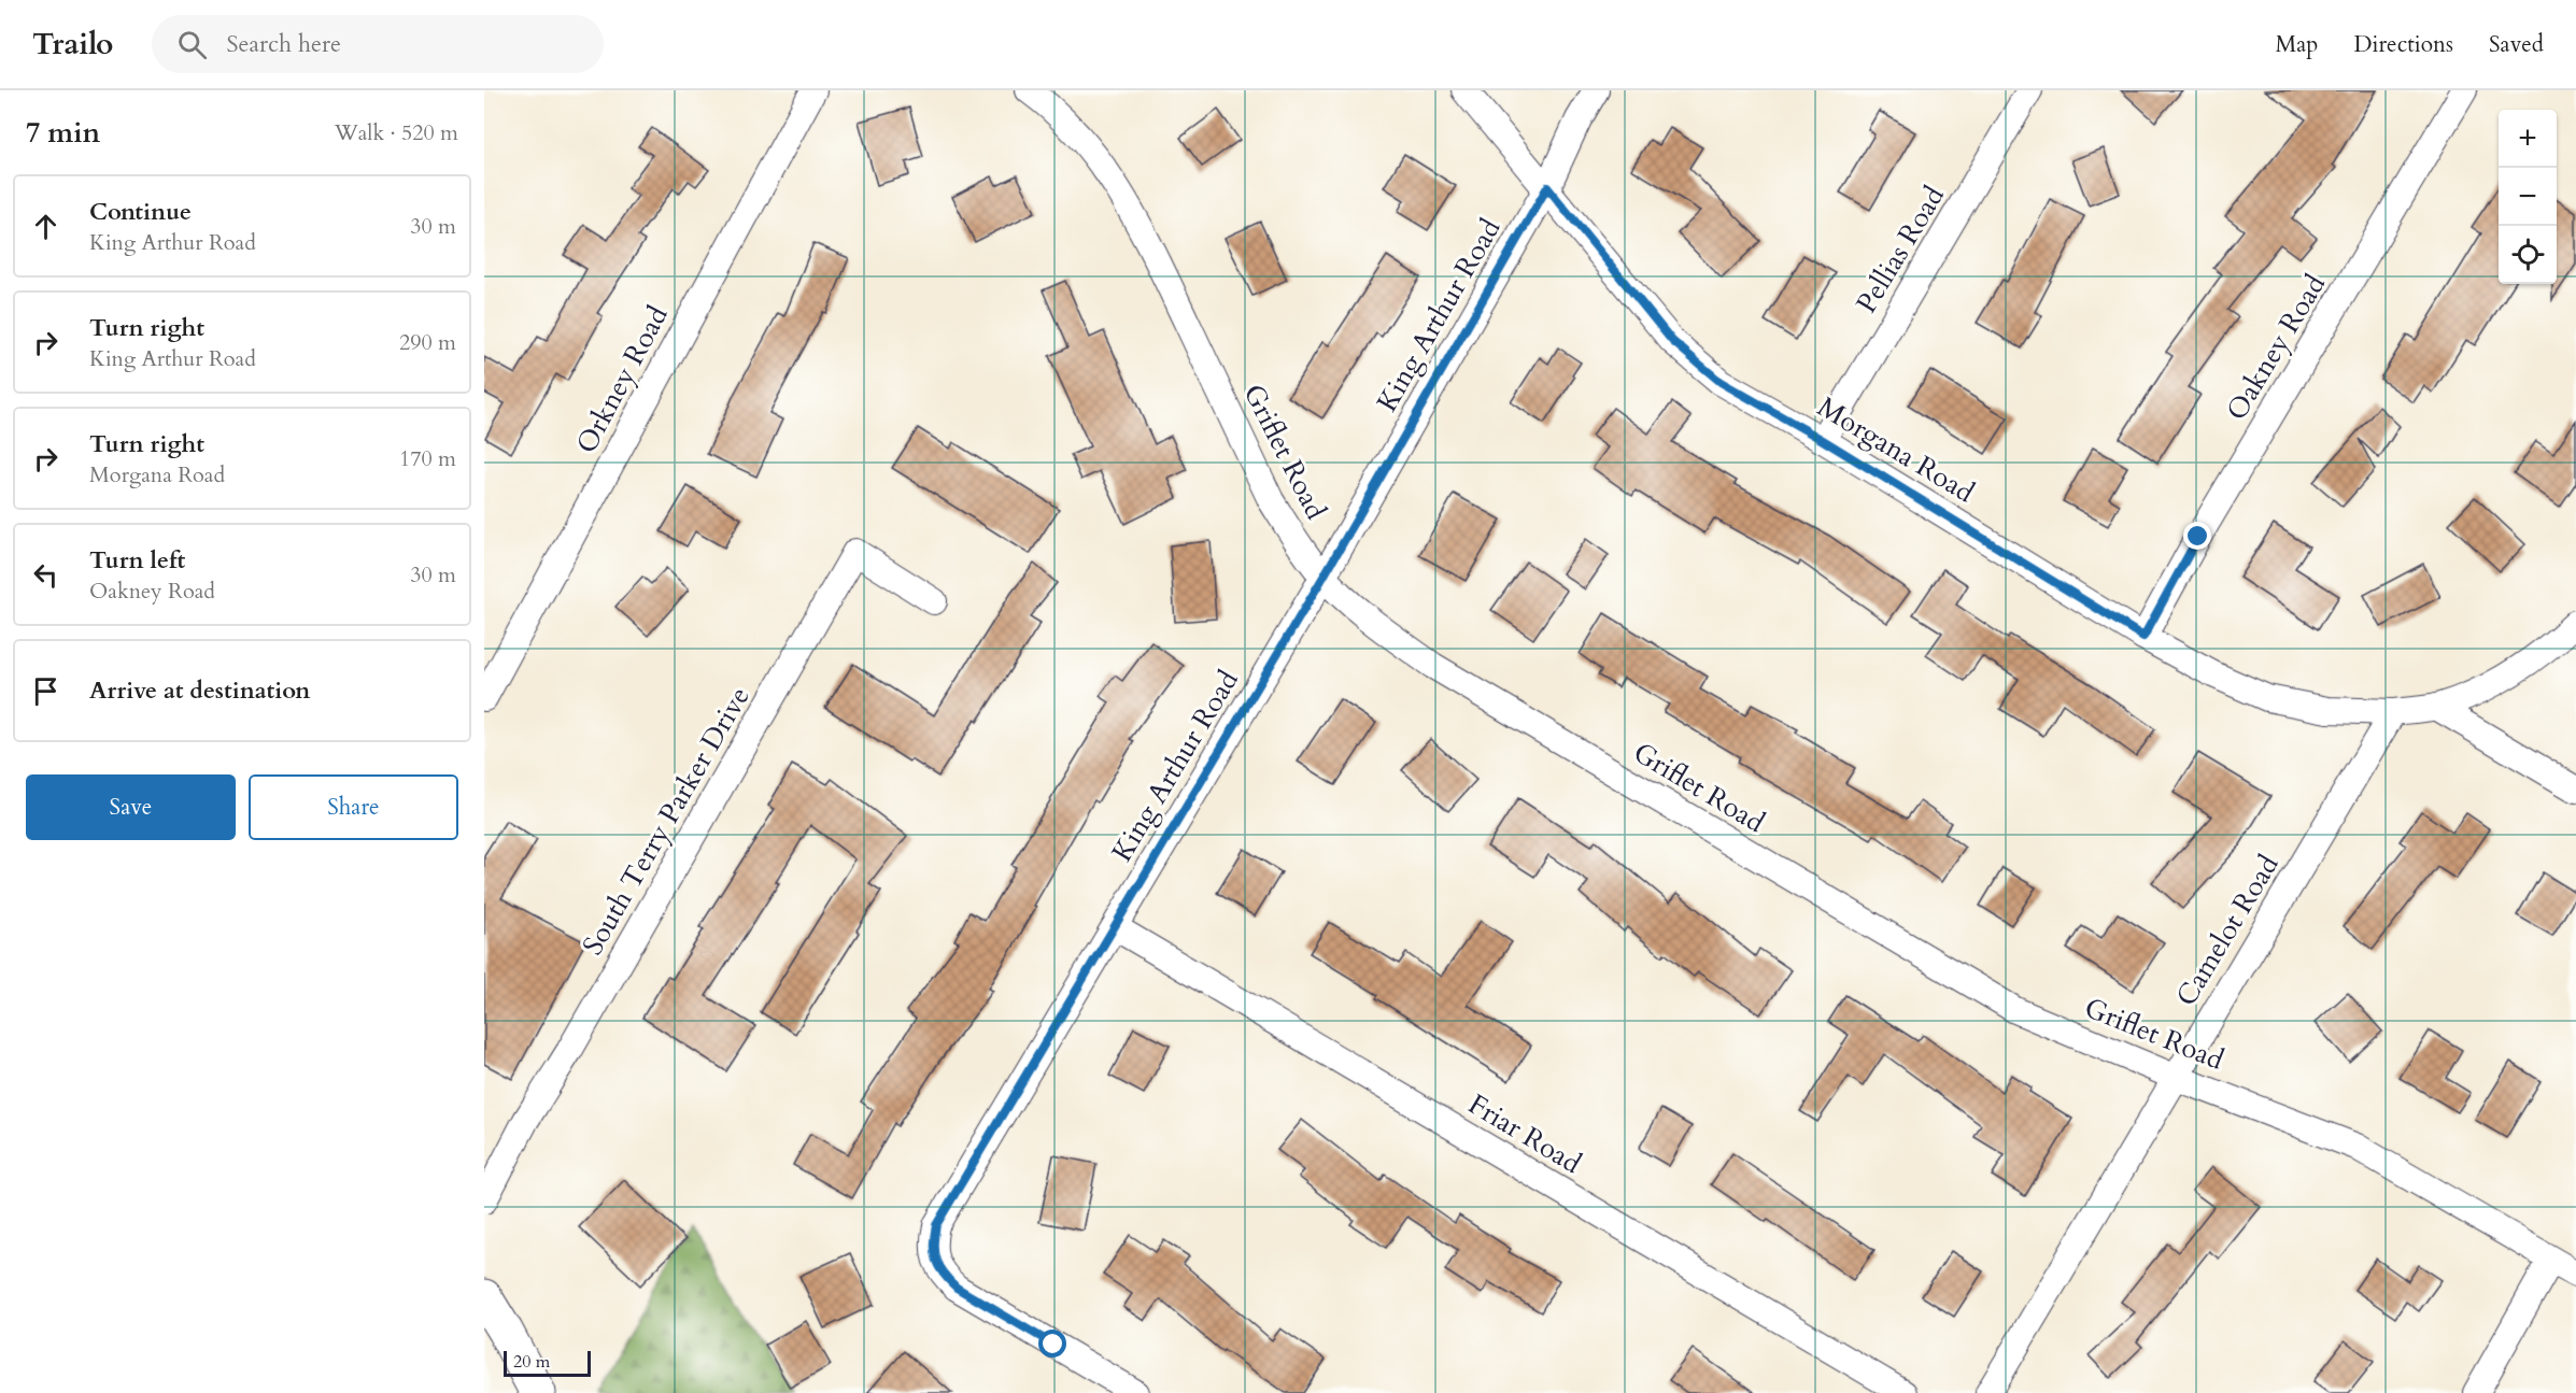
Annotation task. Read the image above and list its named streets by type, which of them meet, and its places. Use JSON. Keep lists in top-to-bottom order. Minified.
{"streets":{"street":["Pellias Road","King Arthur Road","Oakney Road","Orkney Road","Morgana Road","Griflet Road","South Terry Parker Drive","Camelot Road","Friar Road"]},"crossings":[["Pellias Road","Morgana Road"],["King Arthur Road","Morgana Road"],["King Arthur Road","Griflet Road"],["King Arthur Road","Friar Road"],["Oakney Road","Morgana Road"],["Morgana Road","Camelot Road"],["Griflet Road","Camelot Road"]],"scale_bar":"20 m","page":{"header":"Trailo","search":"Search here","nav":["Map","Directions","Saved"],"heading":["7 min","Walk · 520 m"],"map_buttons":["+","−"],"list":[["Continue","King Arthur Road","30 m"],["Turn right","King Arthur Road","290 m"],["Turn right","Morgana Road","170 m"],["Turn left","Oakney Road","30 m"],"Arrive at destination"],"buttons":["Save","Share"],"scale":"20 m"}}
